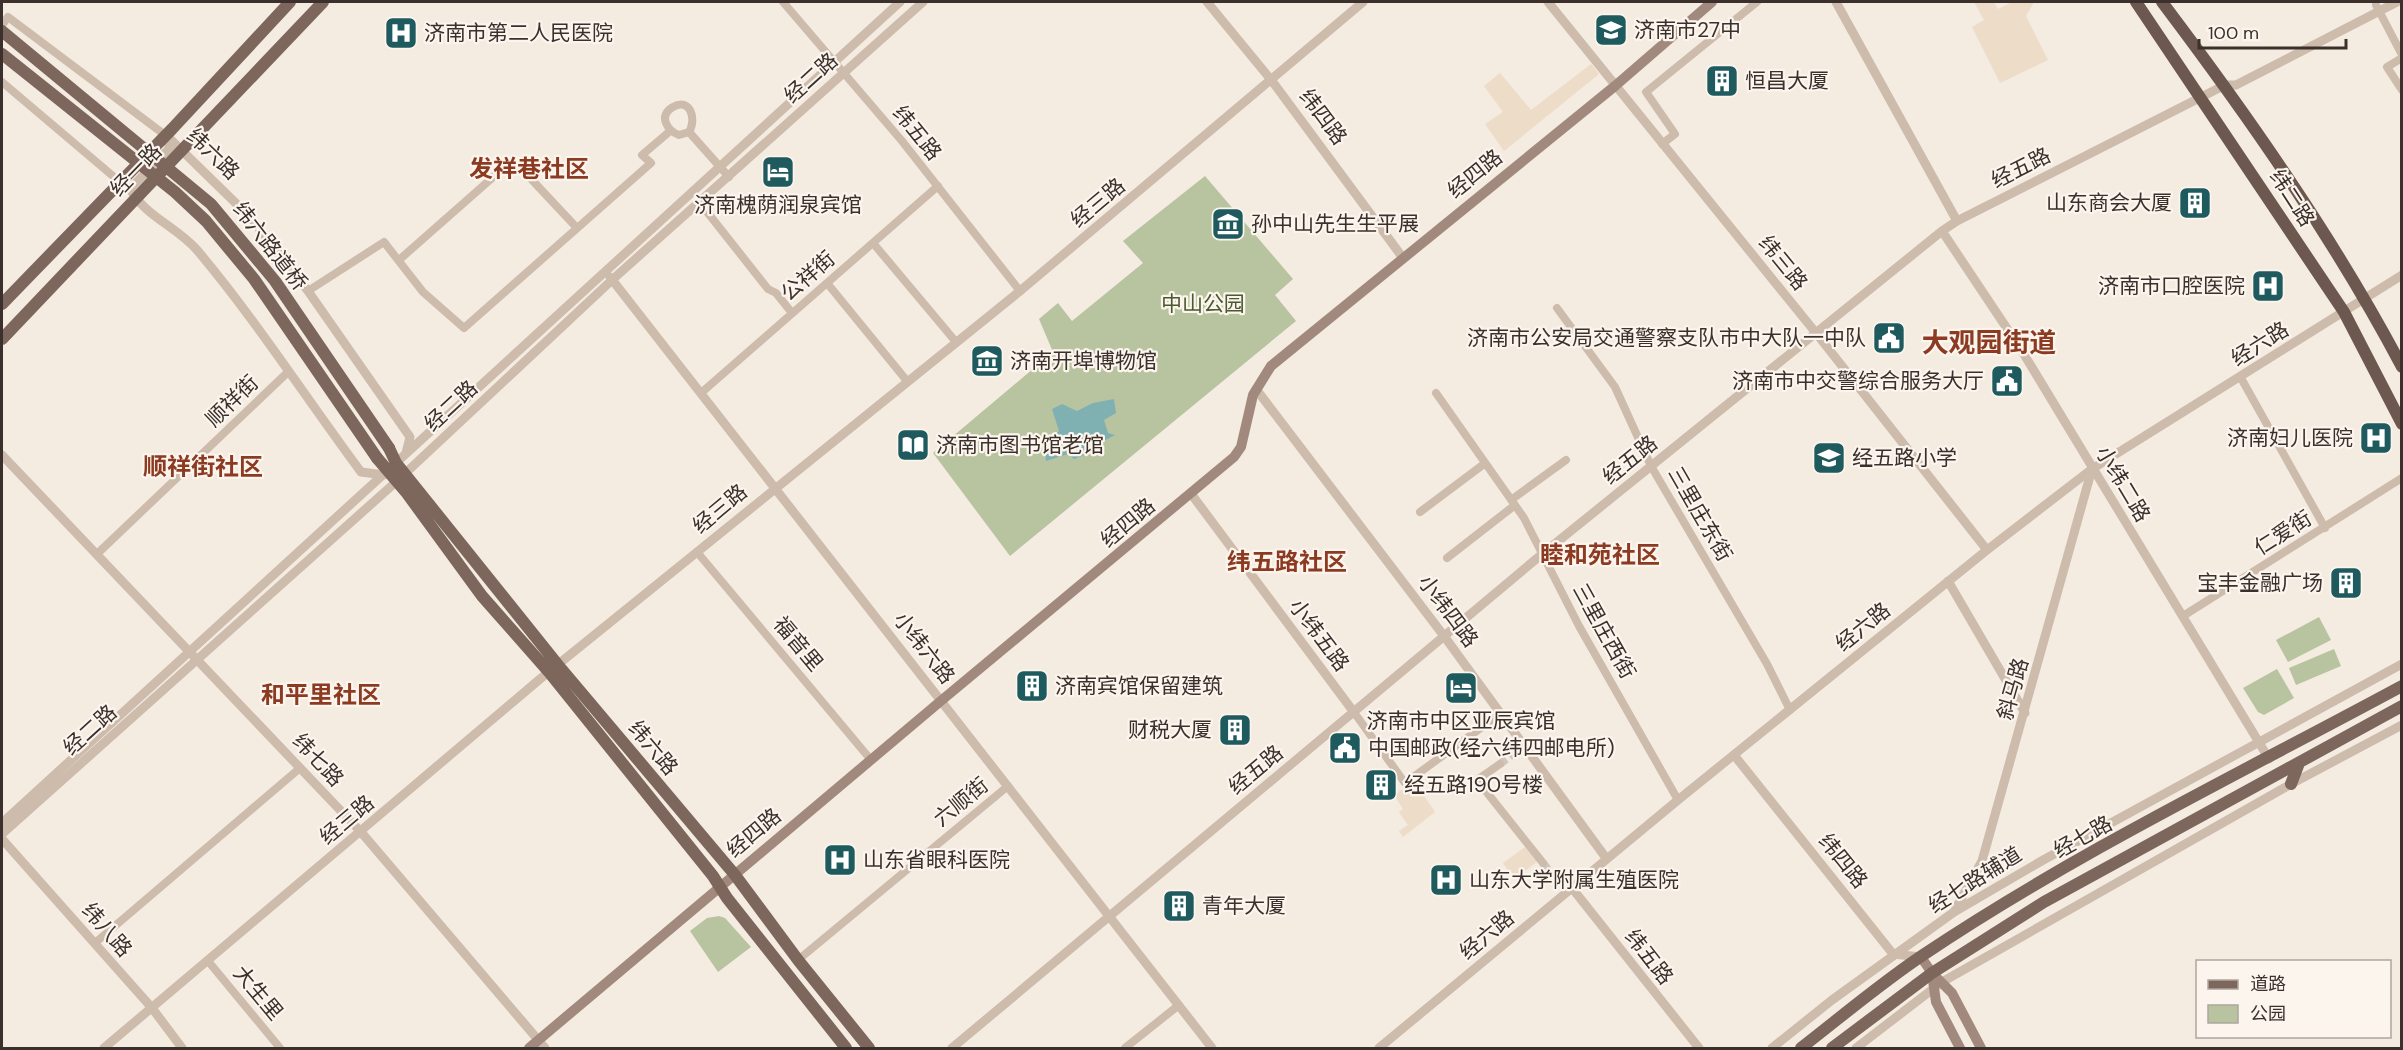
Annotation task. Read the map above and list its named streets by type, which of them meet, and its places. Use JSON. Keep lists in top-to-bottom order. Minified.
{"streets":{"highway":["纬二路"],"main road":["纬六路","经一路","经四路","纬六路道桥","经七路"],"street":["经二路","纬四路","纬五路","经五路","经三路","纬三路","公祥街","经六路","顺祥街","小纬二路","三里庄东街","仁爱街","小纬四路","三里庄西街","小纬五路","福音里","小纬六路","斜马路","纬七路","六顺街","经七路辅道","纬八路","大生里"]},"crossings":[["经二路","纬五路"],["经二路","纬六路"],["经二路","小纬六路"],["经二路","纬七路"],["纬四路","经四路"],["纬四路","经三路"],["纬四路","经六路"],["纬四路","经七路辅道"],["纬五路","经三路"],["纬五路","公祥街"],["纬五路","经六路"],["纬六路","经一路"],["纬六路","经四路"],["纬六路","经三路"],["纬六路","纬六路道桥"],["纬六路","顺祥街"],["纬六路","六顺街"],["经五路","纬二路"],["经五路","纬三路"],["经五路","小纬二路"],["经五路","三里庄东街"],["经五路","小纬四路"],["经五路","三里庄西街"],["经五路","小纬五路"],["经五路","小纬六路"],["经四路","纬三路"],["经四路","小纬四路"],["经四路","小纬五路"],["经四路","福音里"],["经四路","小纬六路"],["经四路","纬七路"],["纬二路","经六路"],["经三路","福音里"],["经三路","小纬六路"],["经三路","纬七路"],["经三路","纬八路"],["经三路","大生里"],["纬三路","经六路"],["公祥街","小纬六路"],["经六路","小纬二路"],["经六路","三里庄东街"],["经六路","小纬四路"],["经六路","三里庄西街"],["经六路","斜马路"],["顺祥街","纬七路"],["小纬二路","仁爱街"],["小纬二路","斜马路"],["小纬二路","经七路"],["小纬二路","经七路辅道"],["小纬六路","六顺街"],["斜马路","经七路辅道"]],"districts":["发祥巷社区","大观园街道","顺祥街社区","睦和苑社区","纬五路社区","和平里社区"],"parks":["中山公园"],"places":{"school or university":["济南市27中","经五路小学"],"hospital":["济南市第二人民医院","济南市口腔医院","济南妇儿医院","山东省眼科医院","山东大学附属生殖医院"],"building":["恒昌大厦","山东商会大厦","宝丰金融广场","济南宾馆保留建筑","财税大厦","经五路190号楼","青年大厦"],"hotel":["济南槐荫润泉宾馆","济南市中区亚辰宾馆"],"museum":["孙中山先生生平展","济南开埠博物馆"],"public building":["济南市公安局交通警察支队市中大队一中队","济南市中交警综合服务大厅","中国邮政(经六纬四邮电所)"],"library":["济南市图书馆老馆"]},"legend":["道路","公园"],"scale_bar":"100 m"}
